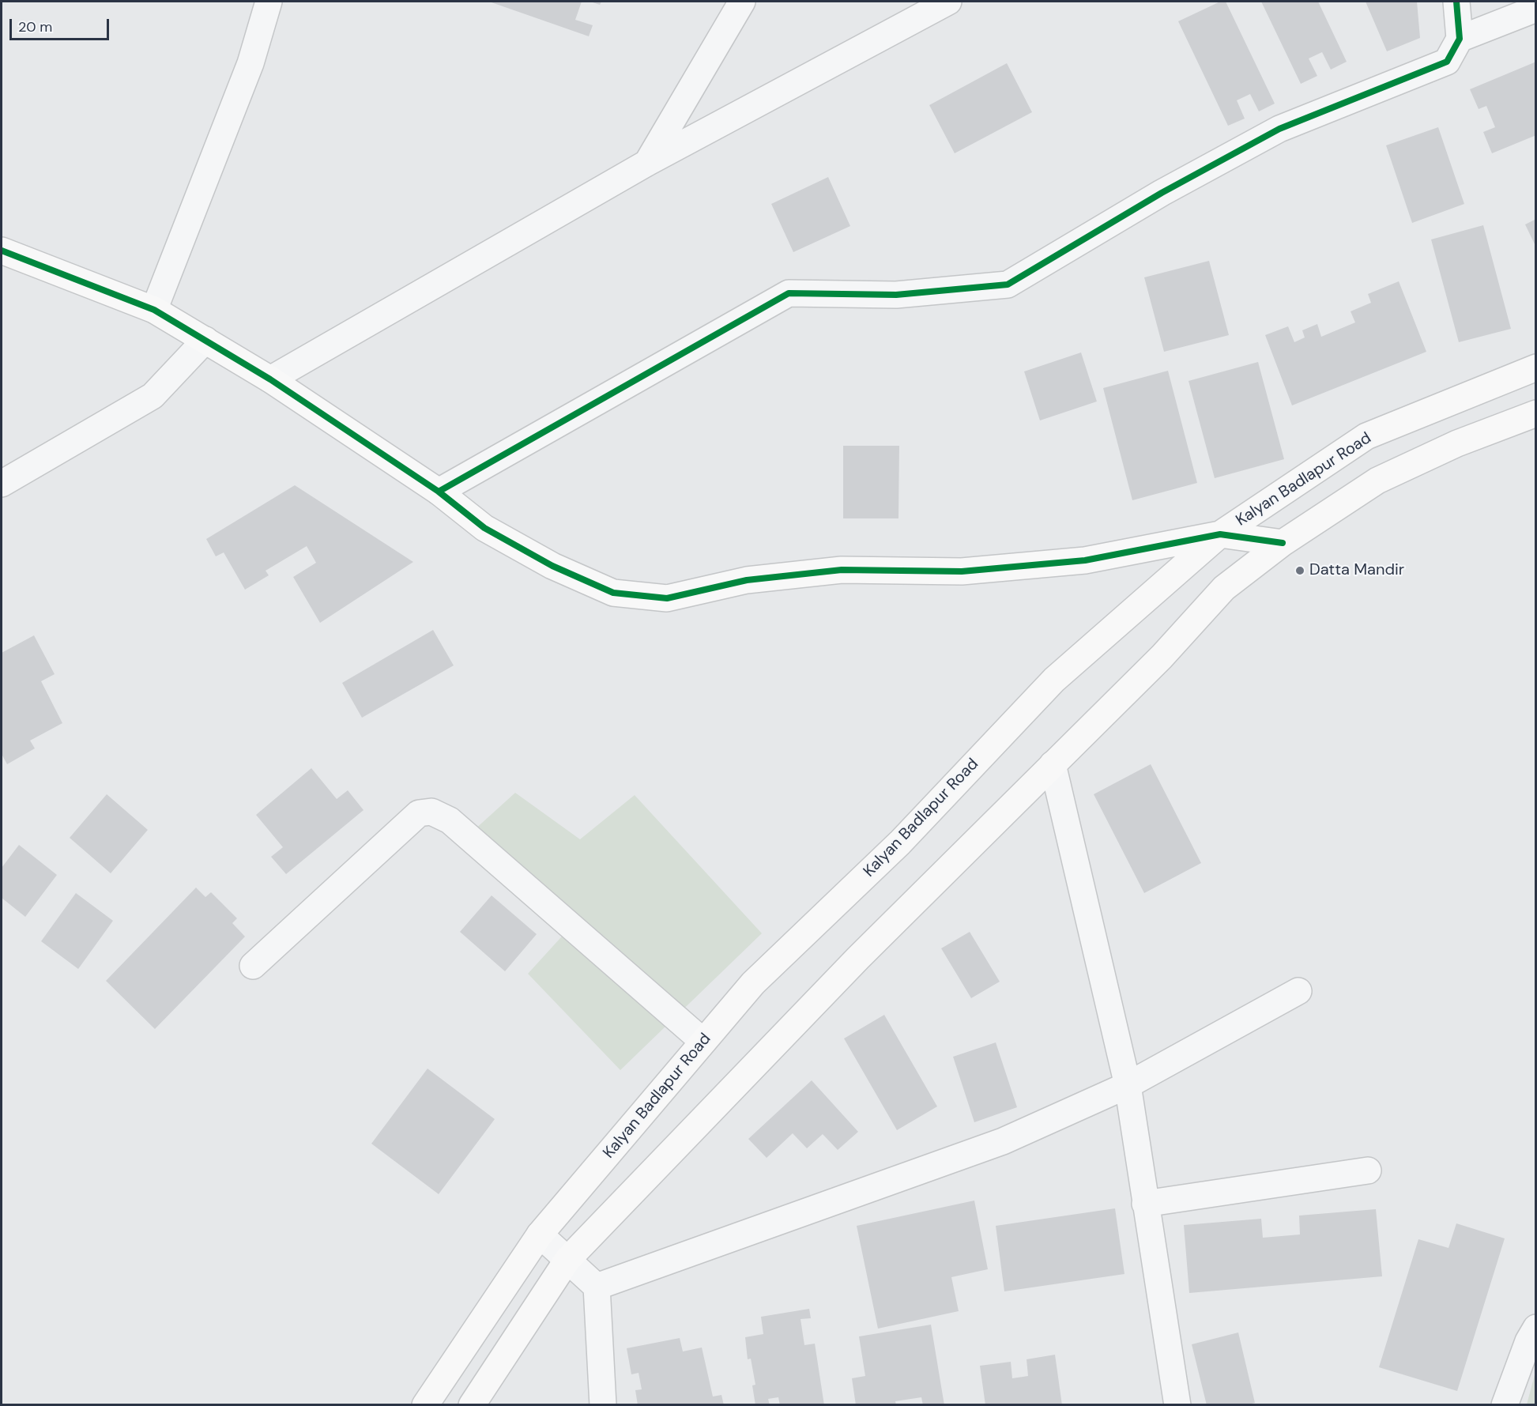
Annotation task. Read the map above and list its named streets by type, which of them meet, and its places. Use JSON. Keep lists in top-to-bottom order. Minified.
{"streets":{"main road":["Kalyan Badlapur Road"]},"places":["Datta Mandir"],"scale_bar":"20 m"}
